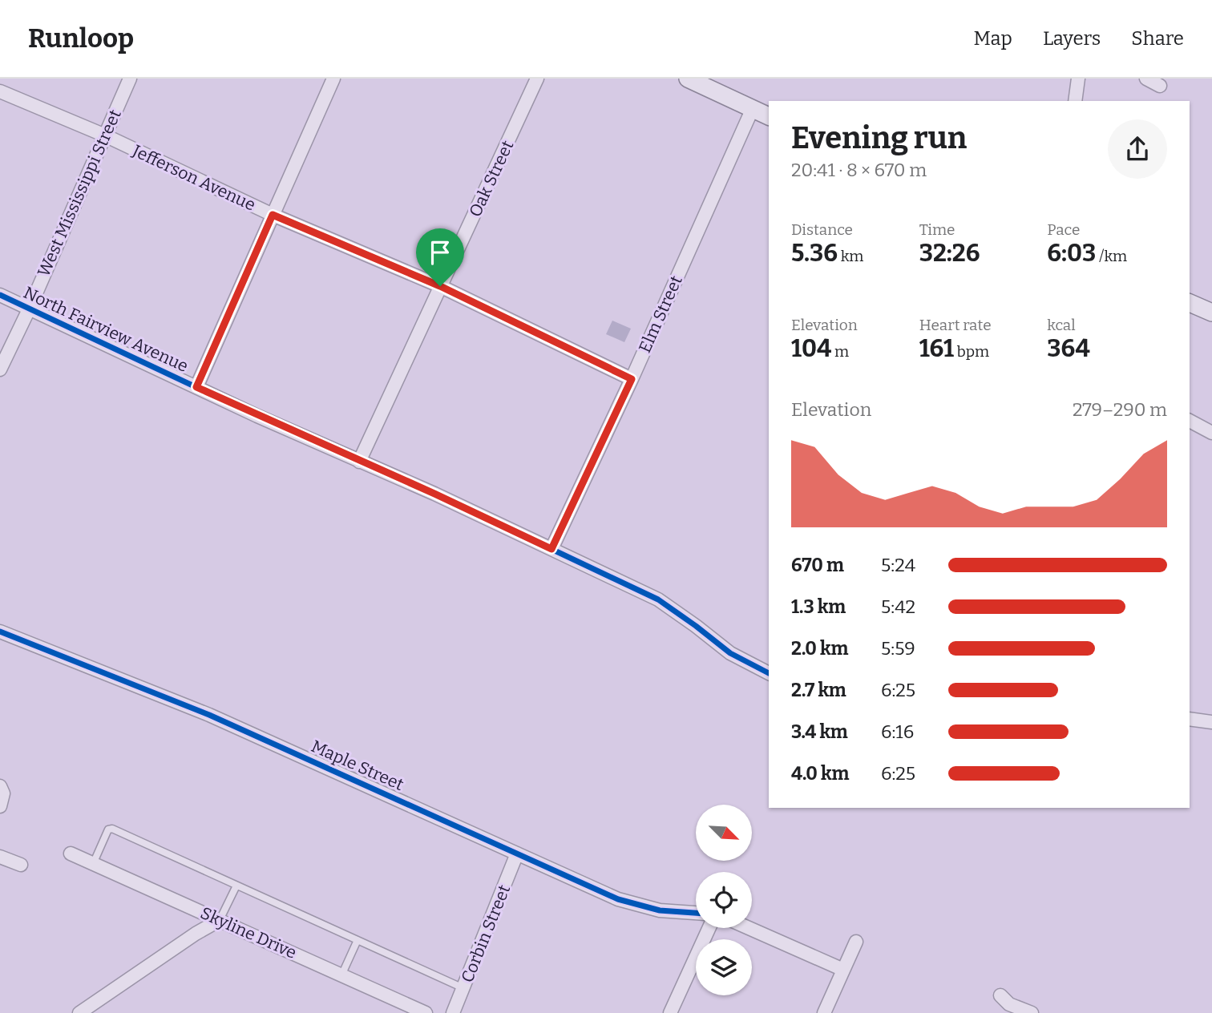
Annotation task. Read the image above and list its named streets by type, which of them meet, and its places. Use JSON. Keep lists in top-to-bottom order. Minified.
{"streets":{"street":["Jefferson Avenue","Oak Street","West Mississippi Street","Elm Street","North Fairview Avenue","Maple Street","Skyline Drive","Corbin Street"]},"crossings":[["Jefferson Avenue","Oak Street"],["Jefferson Avenue","West Mississippi Street"],["Jefferson Avenue","Elm Street"],["Oak Street","North Fairview Avenue"],["West Mississippi Street","North Fairview Avenue"],["Elm Street","North Fairview Avenue"],["Maple Street","Corbin Street"]],"north":"bottom right","page":{"header":"Runloop","nav":["Map","Layers","Share"],"heading":["Evening run","20:41 · 8 × 670 m"],"stats":[["Distance","5.36 km"],["Time","32:26"],["Pace","6:03 /km"],["Elevation","104 m"],["Heart rate","161 bpm"],["kcal","364"]],"chart":["Elevation","279–290 m"],"list":[{"name":"670 m","note":"5:24"},{"name":"1.3 km","note":"5:42"},{"name":"2.0 km","note":"5:59"},{"name":"2.7 km","note":"6:25"},{"name":"3.4 km","note":"6:16"},{"name":"4.0 km","note":"6:25"}]}}
